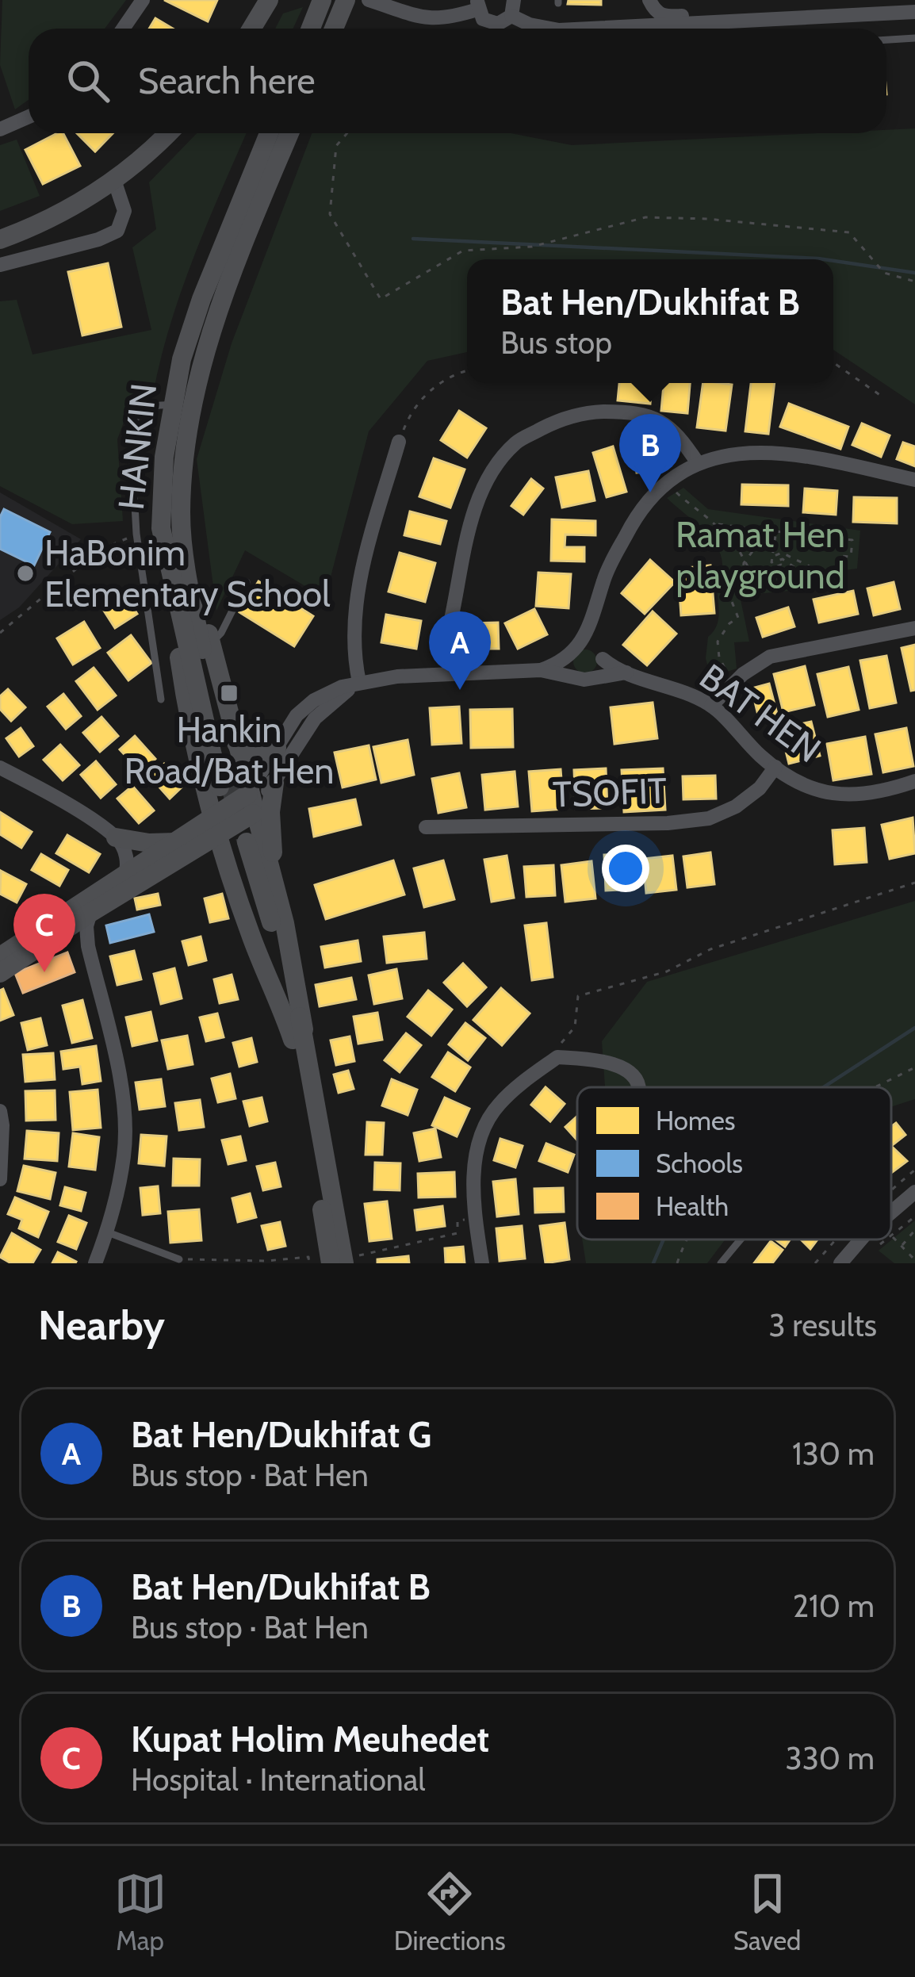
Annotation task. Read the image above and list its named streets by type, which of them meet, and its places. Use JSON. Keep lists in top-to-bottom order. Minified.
{"streets":{"main road":["HANKIN"],"street":["BAT HEN","TSOFIT"]},"crossings":[["BAT HEN","TSOFIT"]],"parks":["Ramat Hen playground"],"places":{"other":["HaBonim Elementary School"],"transit":["Hankin Road/Bat Hen"]},"legend":["Homes","Schools","Health"],"page":{"search":"Search here","popup":["Bat Hen/Dukhifat B","Bus stop"],"pins":["B","A","C"],"heading":["Nearby","3 results"],"list":[{"mark":"A","name":"Bat Hen/Dukhifat G","note":"Bus stop · Bat Hen","value":"130 m"},{"mark":"B","name":"Bat Hen/Dukhifat B","note":"Bus stop · Bat Hen","value":"210 m"},{"mark":"C","name":"Kupat Holim Meuhedet","note":"Hospital · International","value":"330 m"}],"nav":["Map","Directions","Saved"]}}
